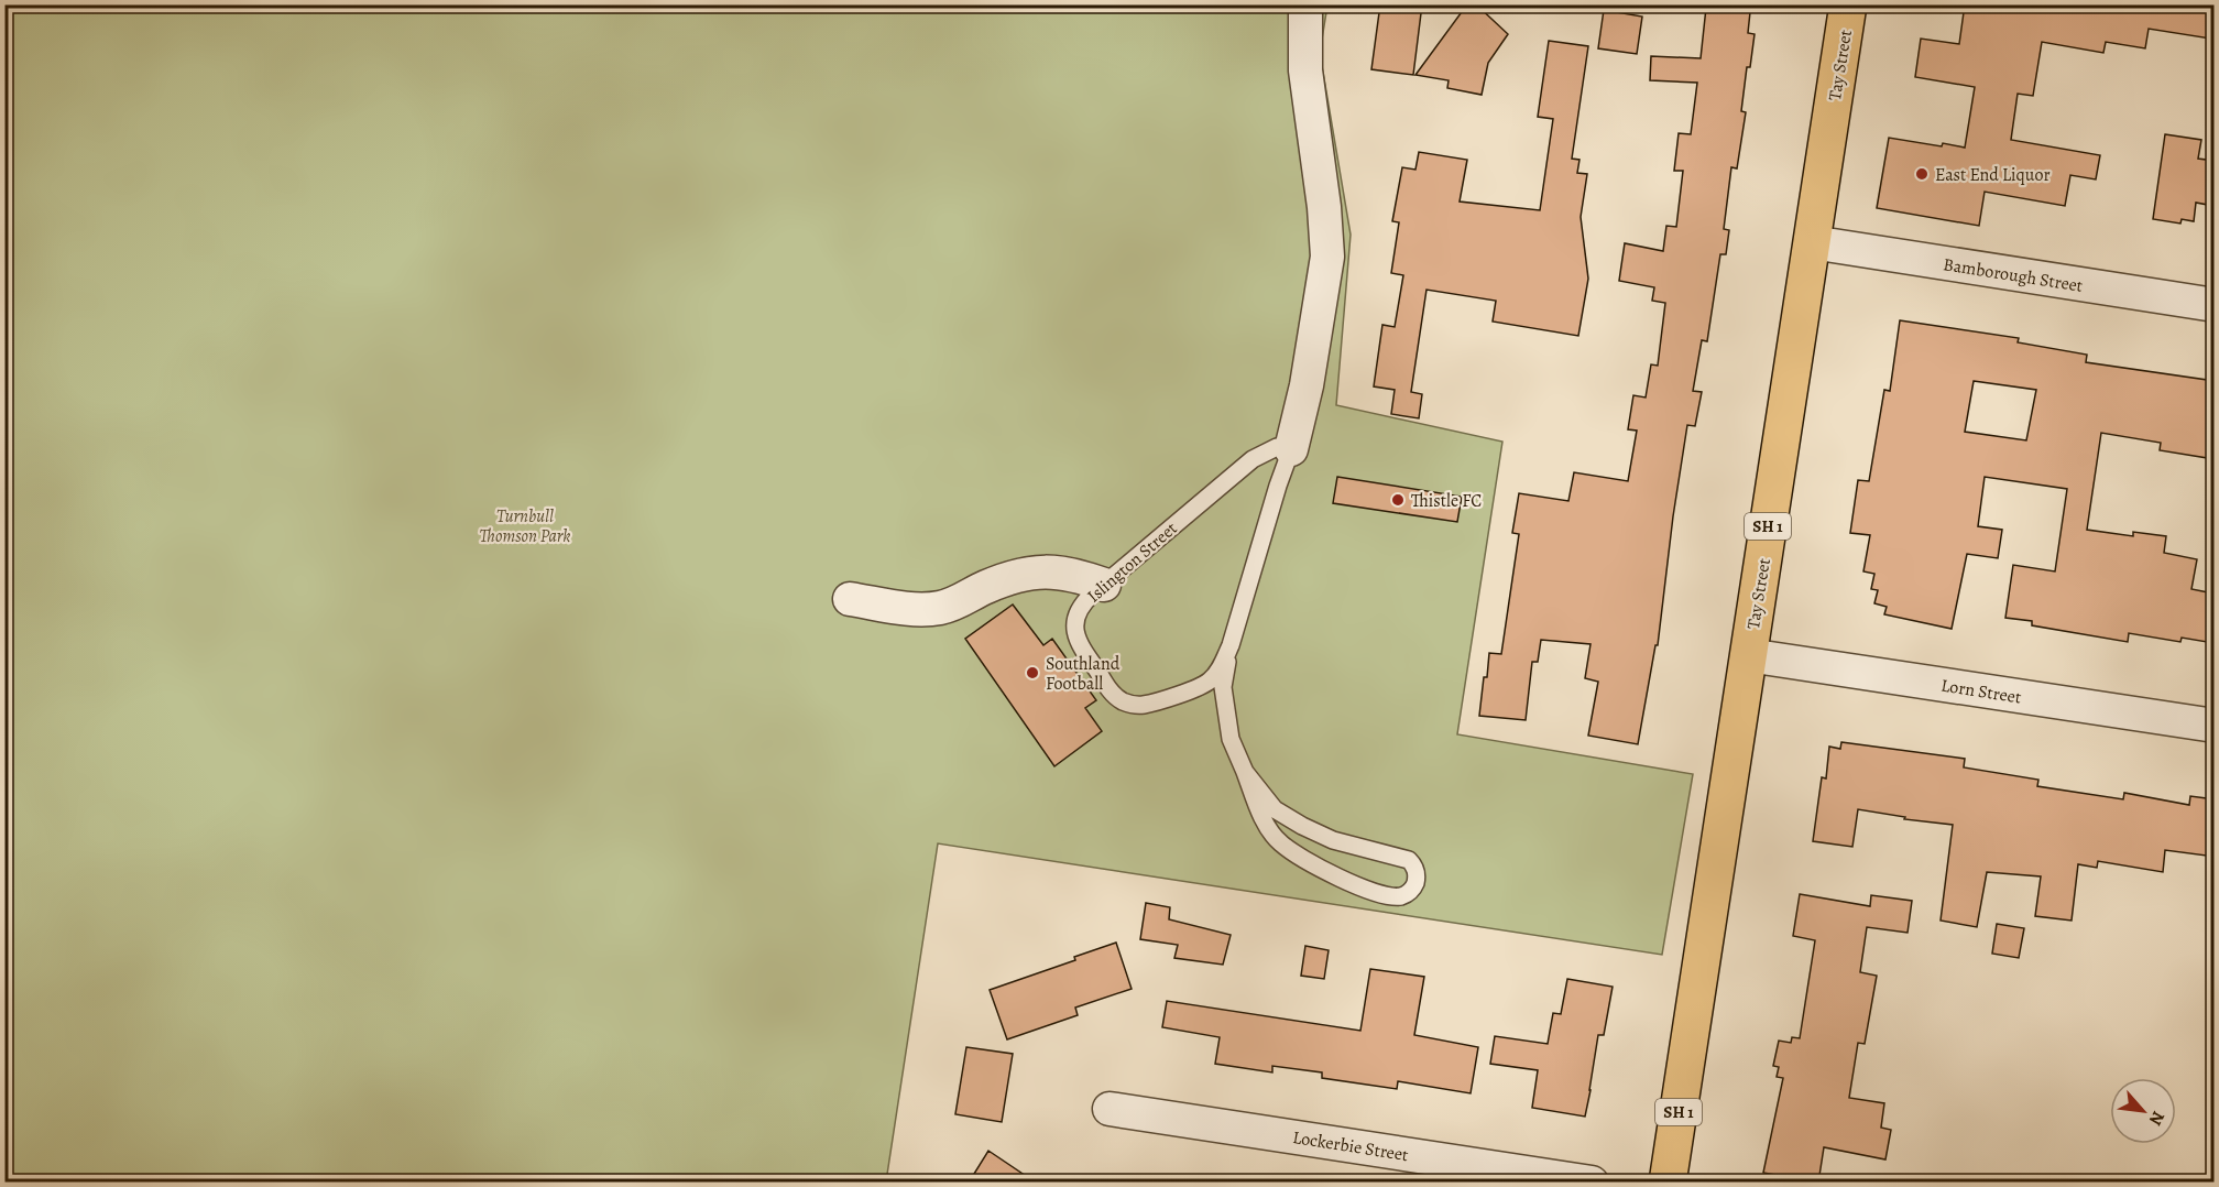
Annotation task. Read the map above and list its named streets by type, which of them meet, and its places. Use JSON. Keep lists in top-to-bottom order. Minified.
{"streets":{"highway":["Tay Street","SH 1"],"street":["Bamborough Street","Islington Street","Lorn Street","Lockerbie Street"]},"crossings":[["Tay Street","Bamborough Street"],["Tay Street","Lorn Street"]],"parks":["Turnbull Thomson Park"],"places":["East End Liquor","Thistle FC","Southland Football"],"north":"bottom right"}
